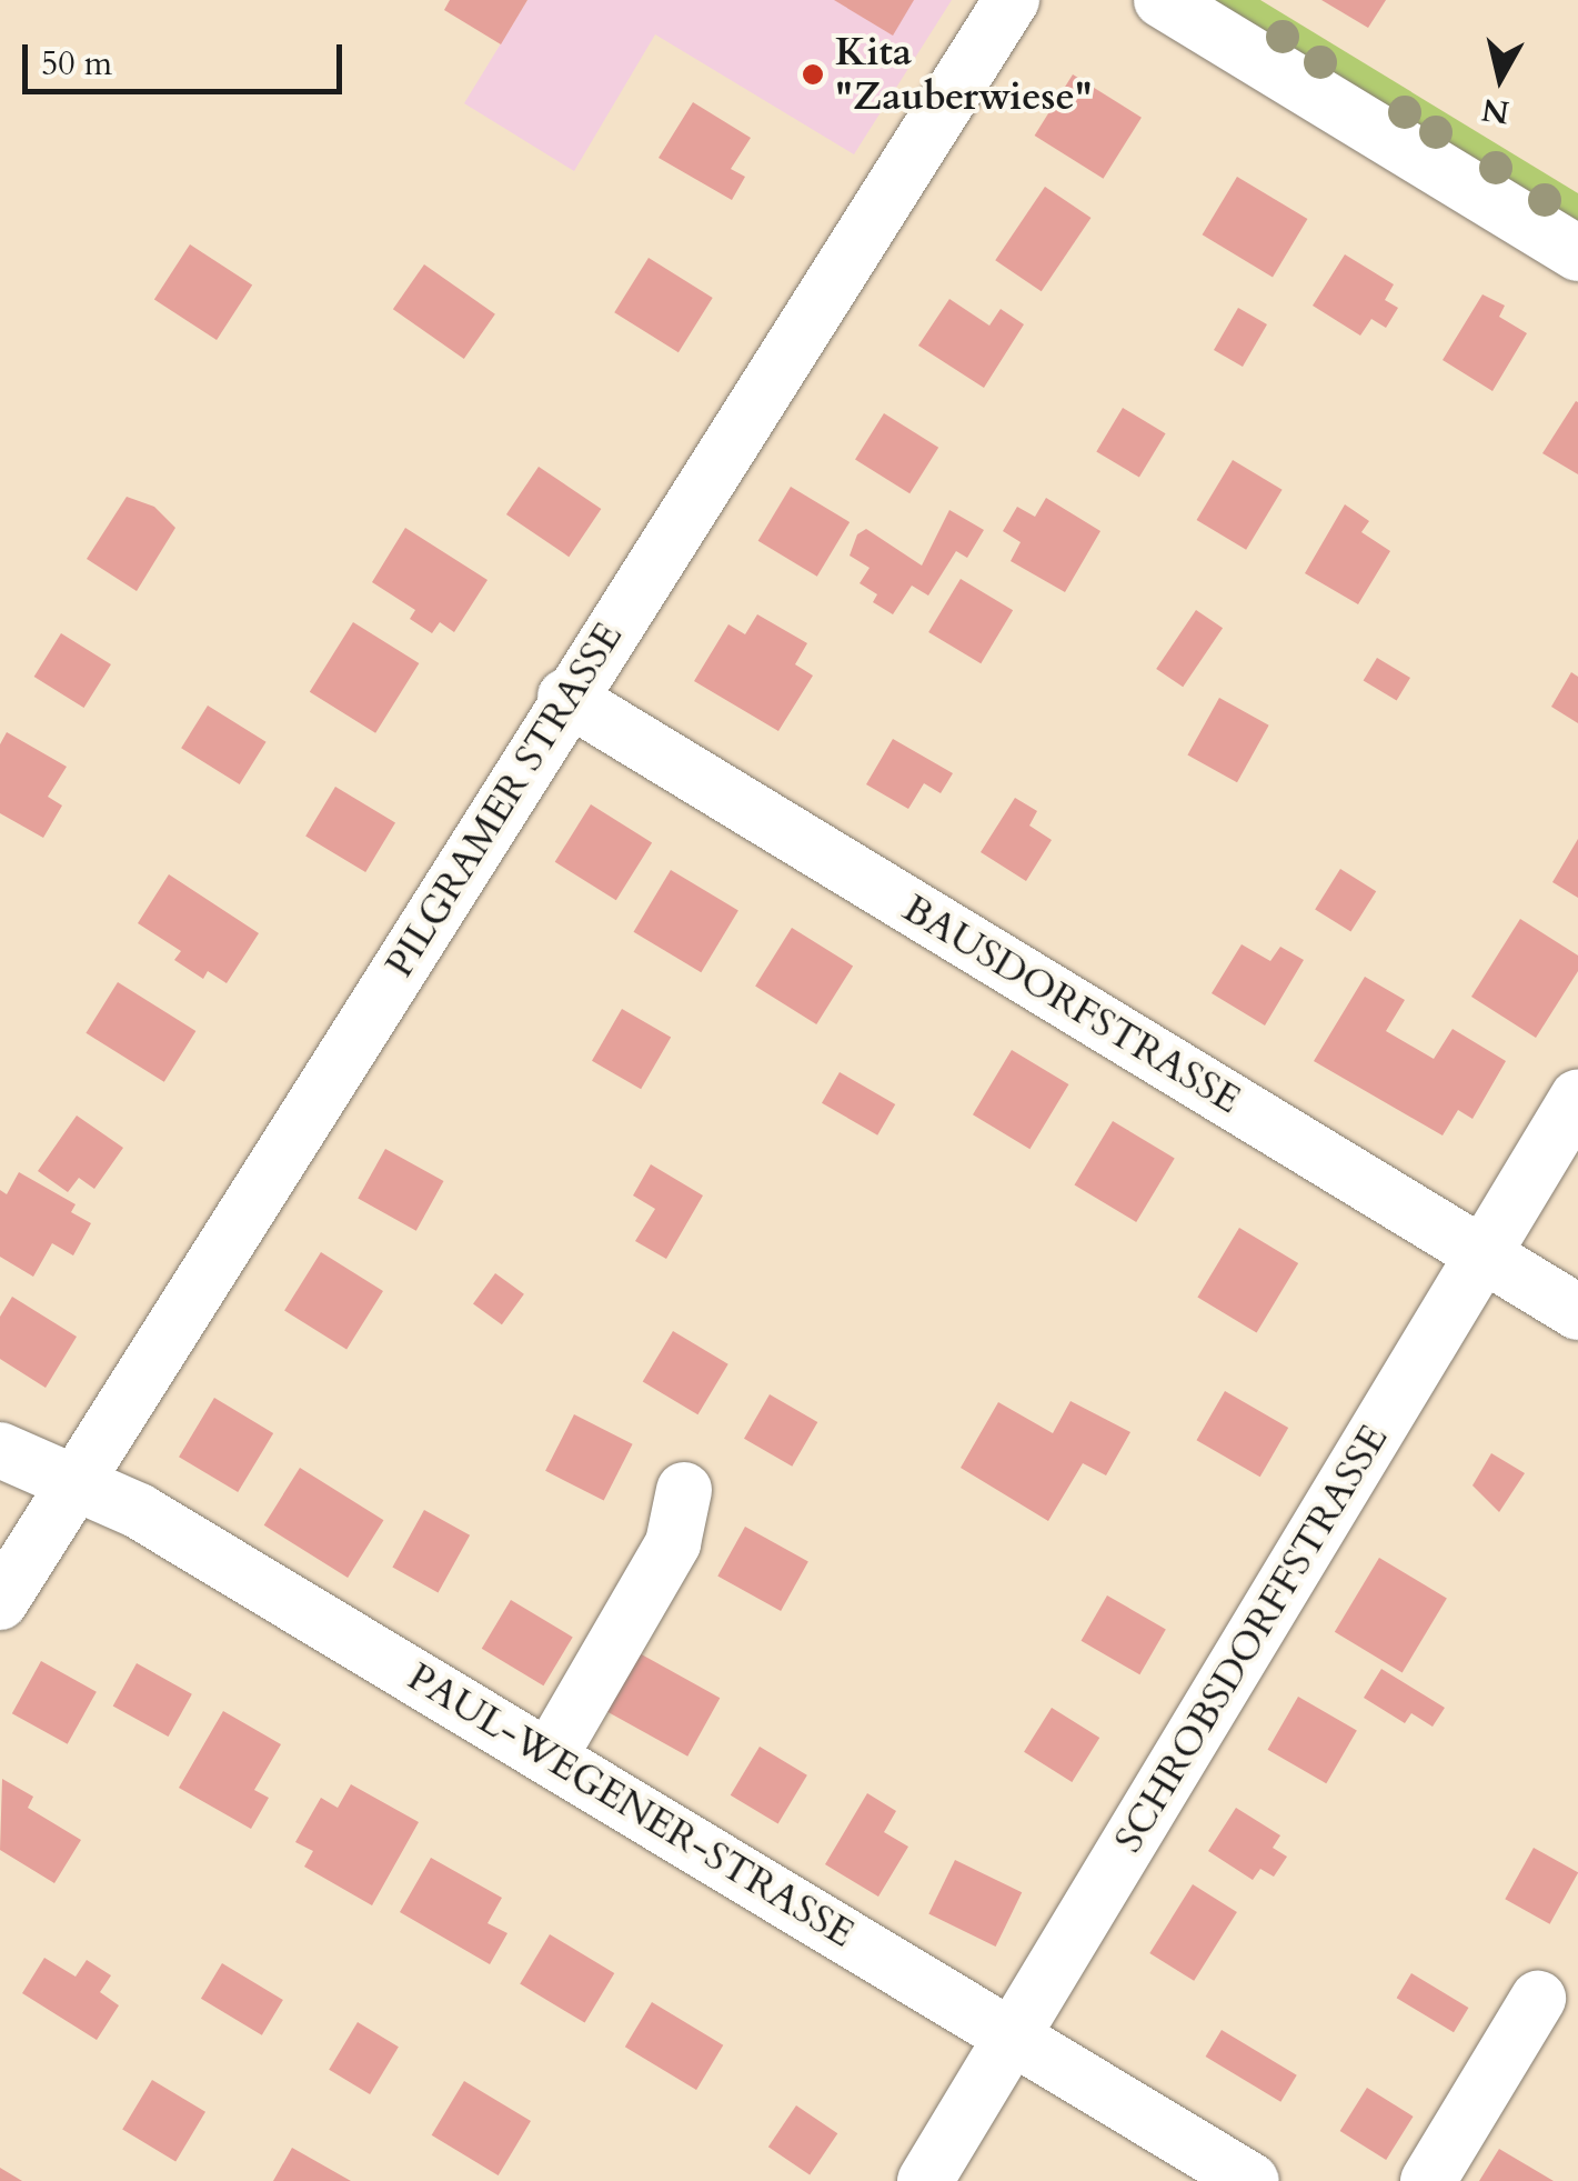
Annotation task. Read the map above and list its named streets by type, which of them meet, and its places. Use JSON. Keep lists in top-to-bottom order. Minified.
{"streets":{"street":["PILGRAMER STRASSE","BAUSDORFSTRASSE","SCHROBSDORFFSTRASSE","PAUL-WEGENER-STRASSE"]},"crossings":[["PILGRAMER STRASSE","BAUSDORFSTRASSE"],["PILGRAMER STRASSE","PAUL-WEGENER-STRASSE"],["BAUSDORFSTRASSE","SCHROBSDORFFSTRASSE"],["SCHROBSDORFFSTRASSE","PAUL-WEGENER-STRASSE"]],"places":["Kita \"Zauberwiese\""],"scale_bar":"50 m","north":"bottom"}
